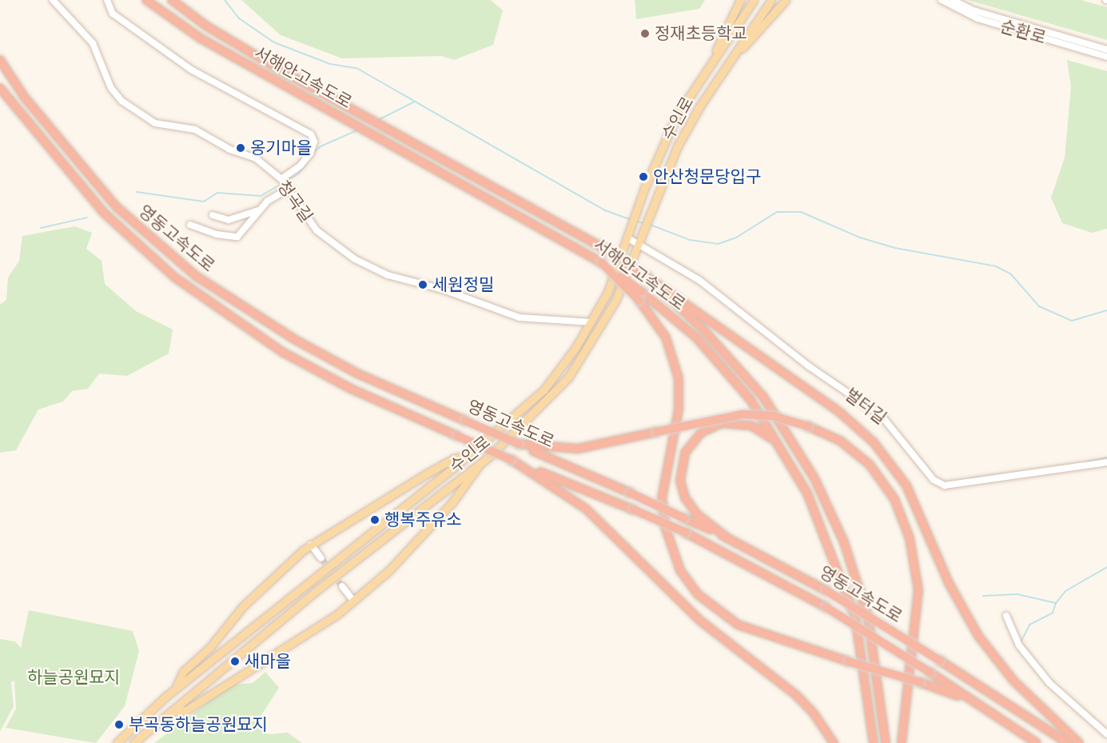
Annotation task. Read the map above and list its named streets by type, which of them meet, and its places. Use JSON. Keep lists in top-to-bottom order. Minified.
{"streets":{"highway":["서해안고속도로","영동고속도로"],"main road":["수인로"],"street":["순환로","청곡길","벌터길"]},"crossings":[["수인로","청곡길"],["수인로","벌터길"]],"parks":["하늘공원묘지"],"places":["정재초등학교","옹기마을","안산청문당입구","세원정밀","행복주유소","새마을","부곡동하늘공원묘지"]}
